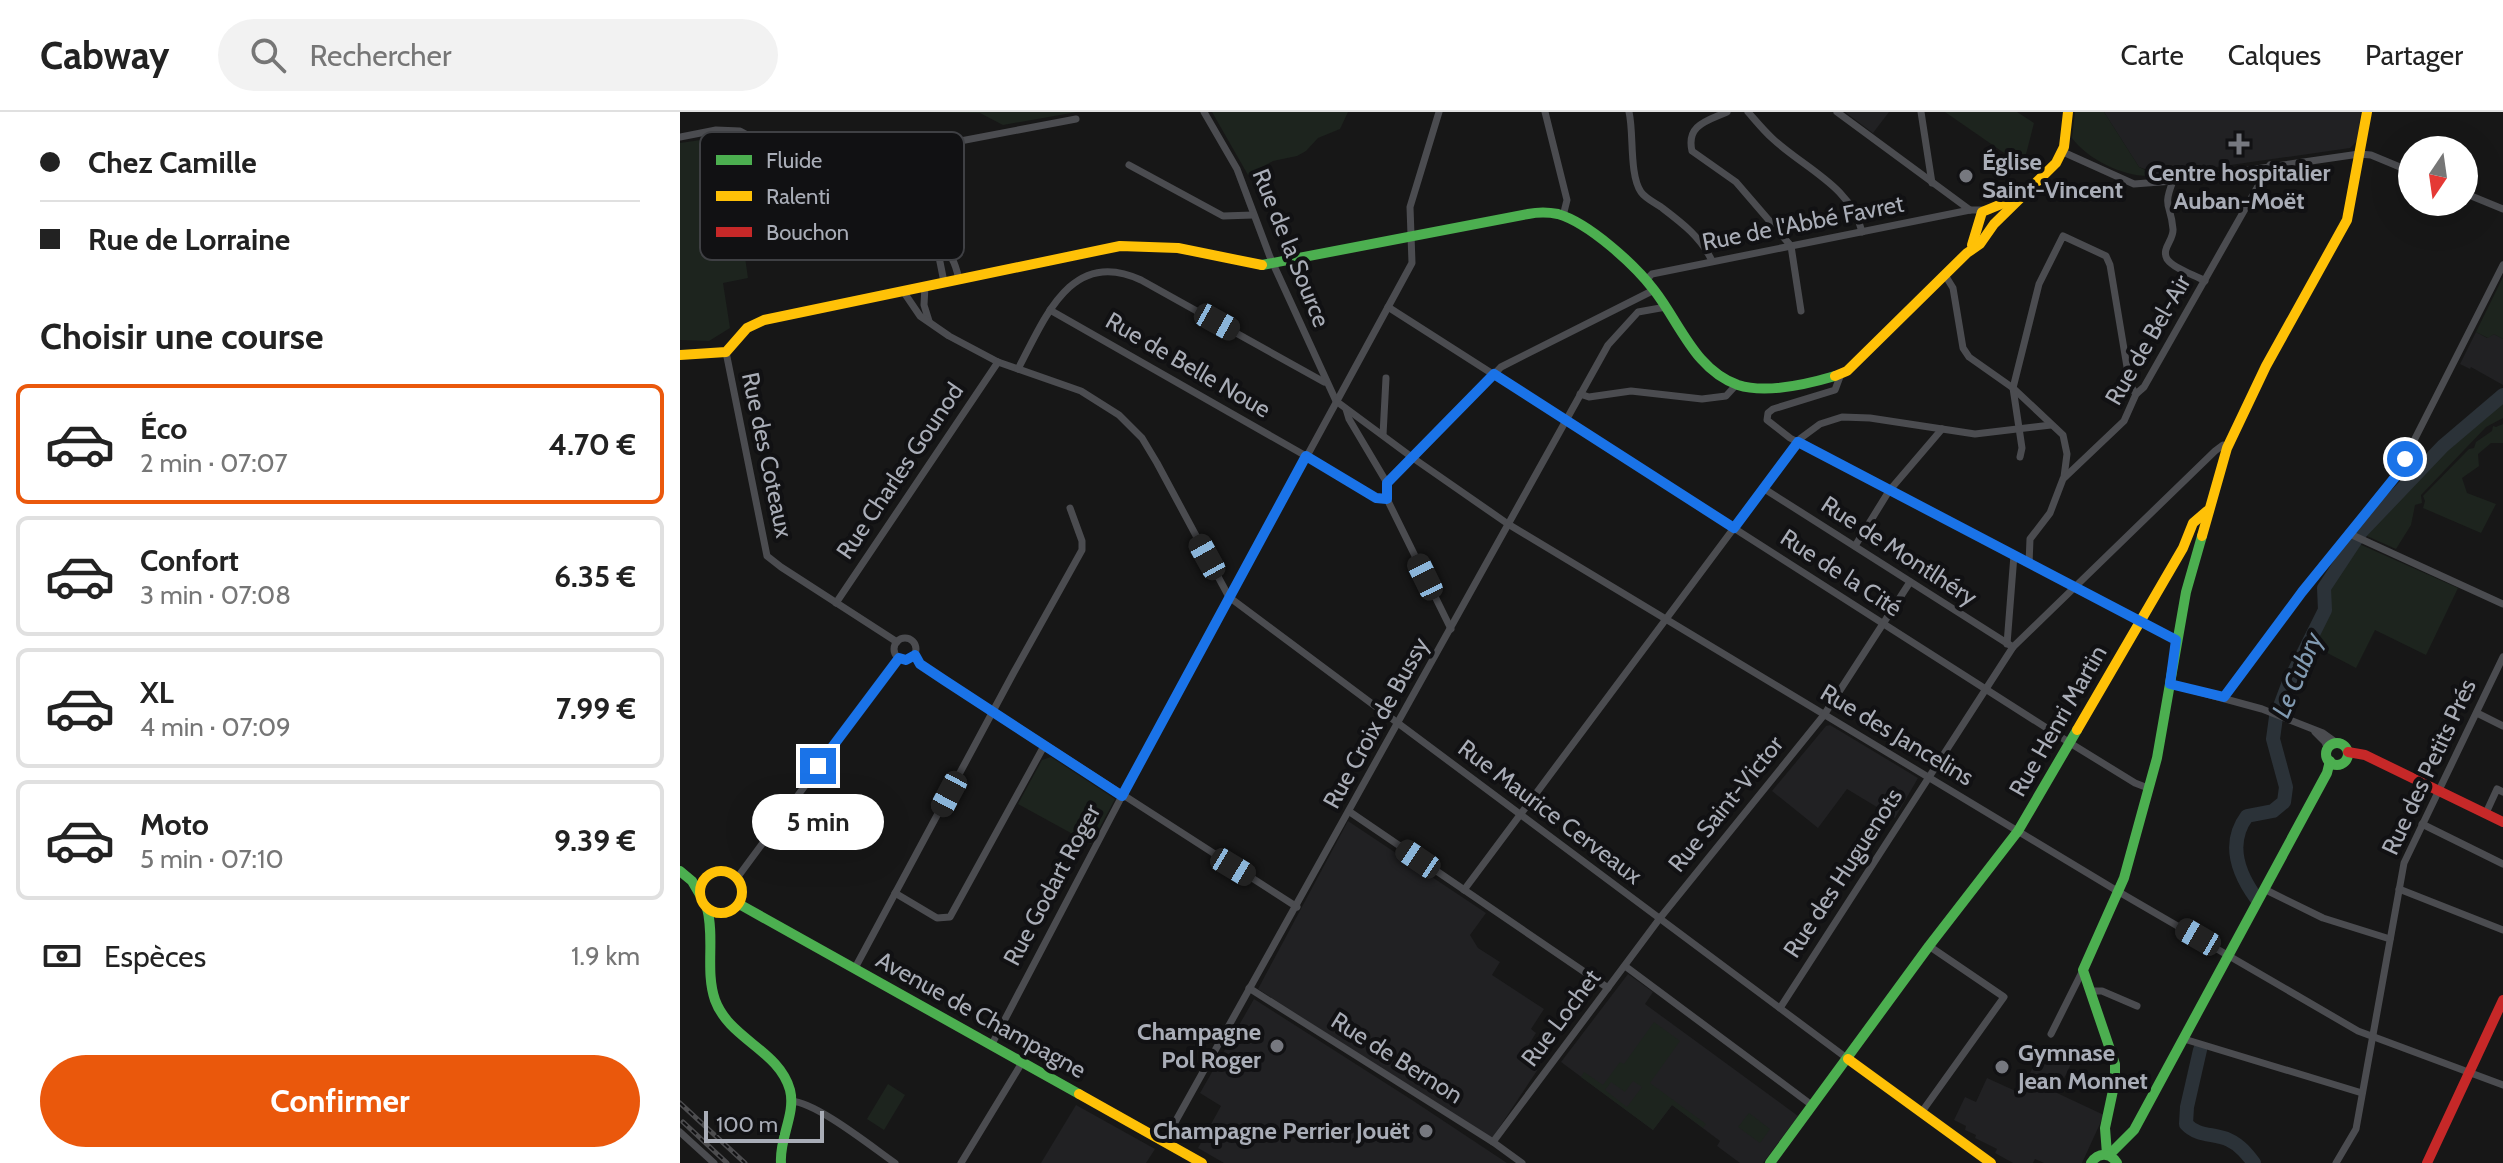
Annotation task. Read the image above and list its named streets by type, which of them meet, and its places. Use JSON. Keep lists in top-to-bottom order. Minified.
{"streets":{"main road":["Rue Henri Martin","Avenue de Champagne"],"street":["Rue de l'Abbé Favret","Rue de la Source","Rue de Bel-Air","Rue de Belle Noue","Rue des Coteaux","Rue Charles Gounod","Rue de Montlhéry","Rue de la Cité","Rue Croix de Bussy","Rue des Jancelins","Rue des Petits Prés","Rue Saint-Victor","Rue Maurice Cerveaux","Rue des Huguenots","Rue Godart Roger","Rue Lochet","Rue de Bernon"]},"crossings":[["Rue de la Source","Rue des Jancelins"],["Rue de la Source","Rue Godart Roger"],["Rue de Belle Noue","Rue Godart Roger"],["Rue des Coteaux","Rue Charles Gounod"],["Rue de Montlhéry","Rue Saint-Victor"],["Rue de Montlhéry","Rue des Huguenots"],["Rue de la Cité","Rue Henri Martin"],["Rue de la Cité","Rue Croix de Bussy"],["Rue de la Cité","Rue Saint-Victor"],["Rue de la Cité","Rue des Huguenots"],["Rue de la Cité","Rue Godart Roger"],["Rue Henri Martin","Rue des Jancelins"],["Rue Henri Martin","Rue Maurice Cerveaux"],["Rue Croix de Bussy","Rue des Jancelins"],["Rue Croix de Bussy","Rue Maurice Cerveaux"],["Rue Croix de Bussy","Avenue de Champagne"],["Rue Croix de Bussy","Rue de Bernon"],["Rue des Jancelins","Rue des Petits Prés"],["Rue des Jancelins","Rue Saint-Victor"],["Rue des Jancelins","Rue des Huguenots"],["Rue des Jancelins","Rue Godart Roger"],["Rue Saint-Victor","Rue Maurice Cerveaux"],["Rue Saint-Victor","Rue Lochet"],["Rue Maurice Cerveaux","Rue des Huguenots"],["Rue Maurice Cerveaux","Rue Godart Roger"],["Rue Maurice Cerveaux","Rue Lochet"],["Rue Godart Roger","Avenue de Champagne"],["Rue Lochet","Rue de Bernon"]],"water":["Le Cubry"],"places":{"health":["Centre hospitalier Auban-Moët"],"other":["Église Saint-Vincent","Champagne Pol Roger","Gymnase Jean Monnet","Champagne Perrier Jouët"]},"legend":["Fluide","Ralenti","Bouchon"],"scale_bar":"100 m","north":"bottom","page":{"header":"Cabway","search":"Rechercher","nav":["Carte","Calques","Partager"],"banner":["Chez Camille","Rue de Lorraine"],"heading":"Choisir une course","list":[{"name":"Éco","note":"2 min · 07:07","value":"4.70 €"},{"name":"Confort","note":"3 min · 07:08","value":"6.35 €"},{"name":"XL","note":"4 min · 07:09","value":"7.99 €"},{"name":"Moto","note":"5 min · 07:10","value":"9.39 €"}],"bubble":"5 min","pay":["Espèces","1.9 km"],"buttons":"Confirmer","scale":"100 m"}}
